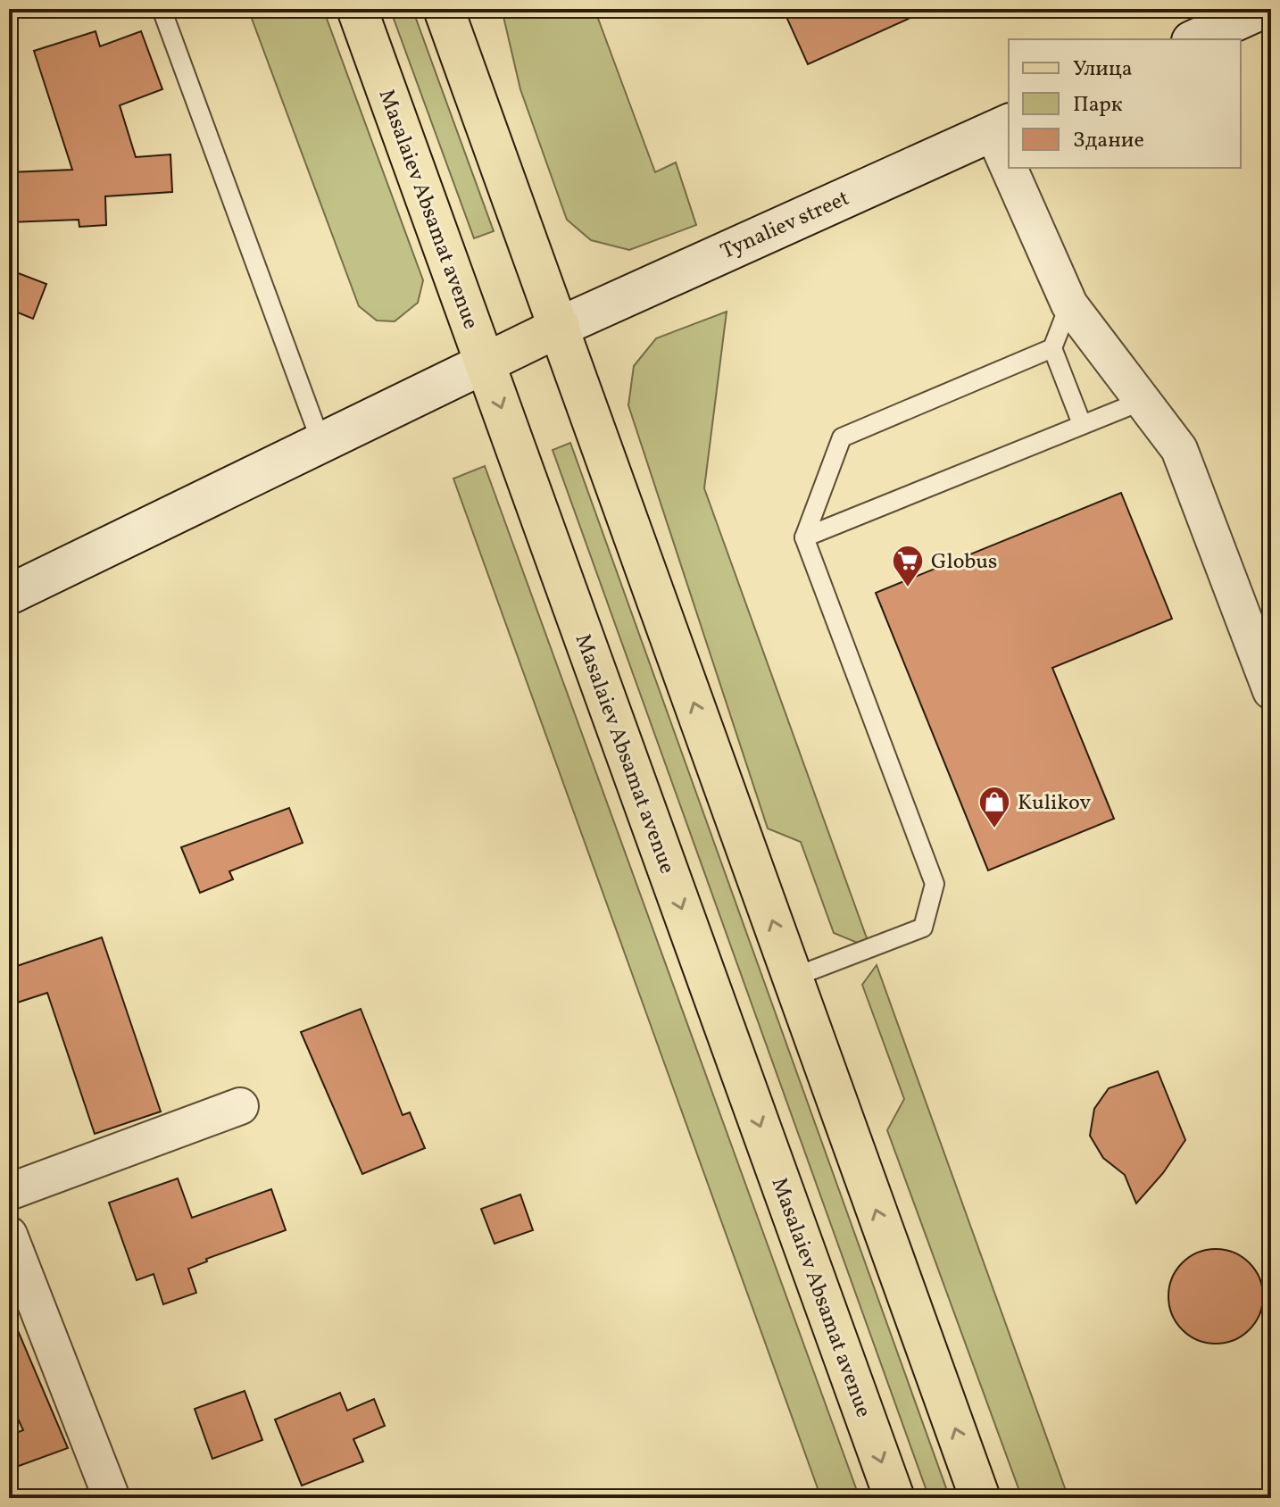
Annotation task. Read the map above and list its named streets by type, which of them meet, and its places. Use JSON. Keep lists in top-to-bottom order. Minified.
{"streets":{"main road":["Masalaiev Absamat avenue","Tynaliev street"]},"places":{"supermarket":["Globus"],"shop":["Kulikov"]},"legend":["Улица","Парк","Здание"]}
